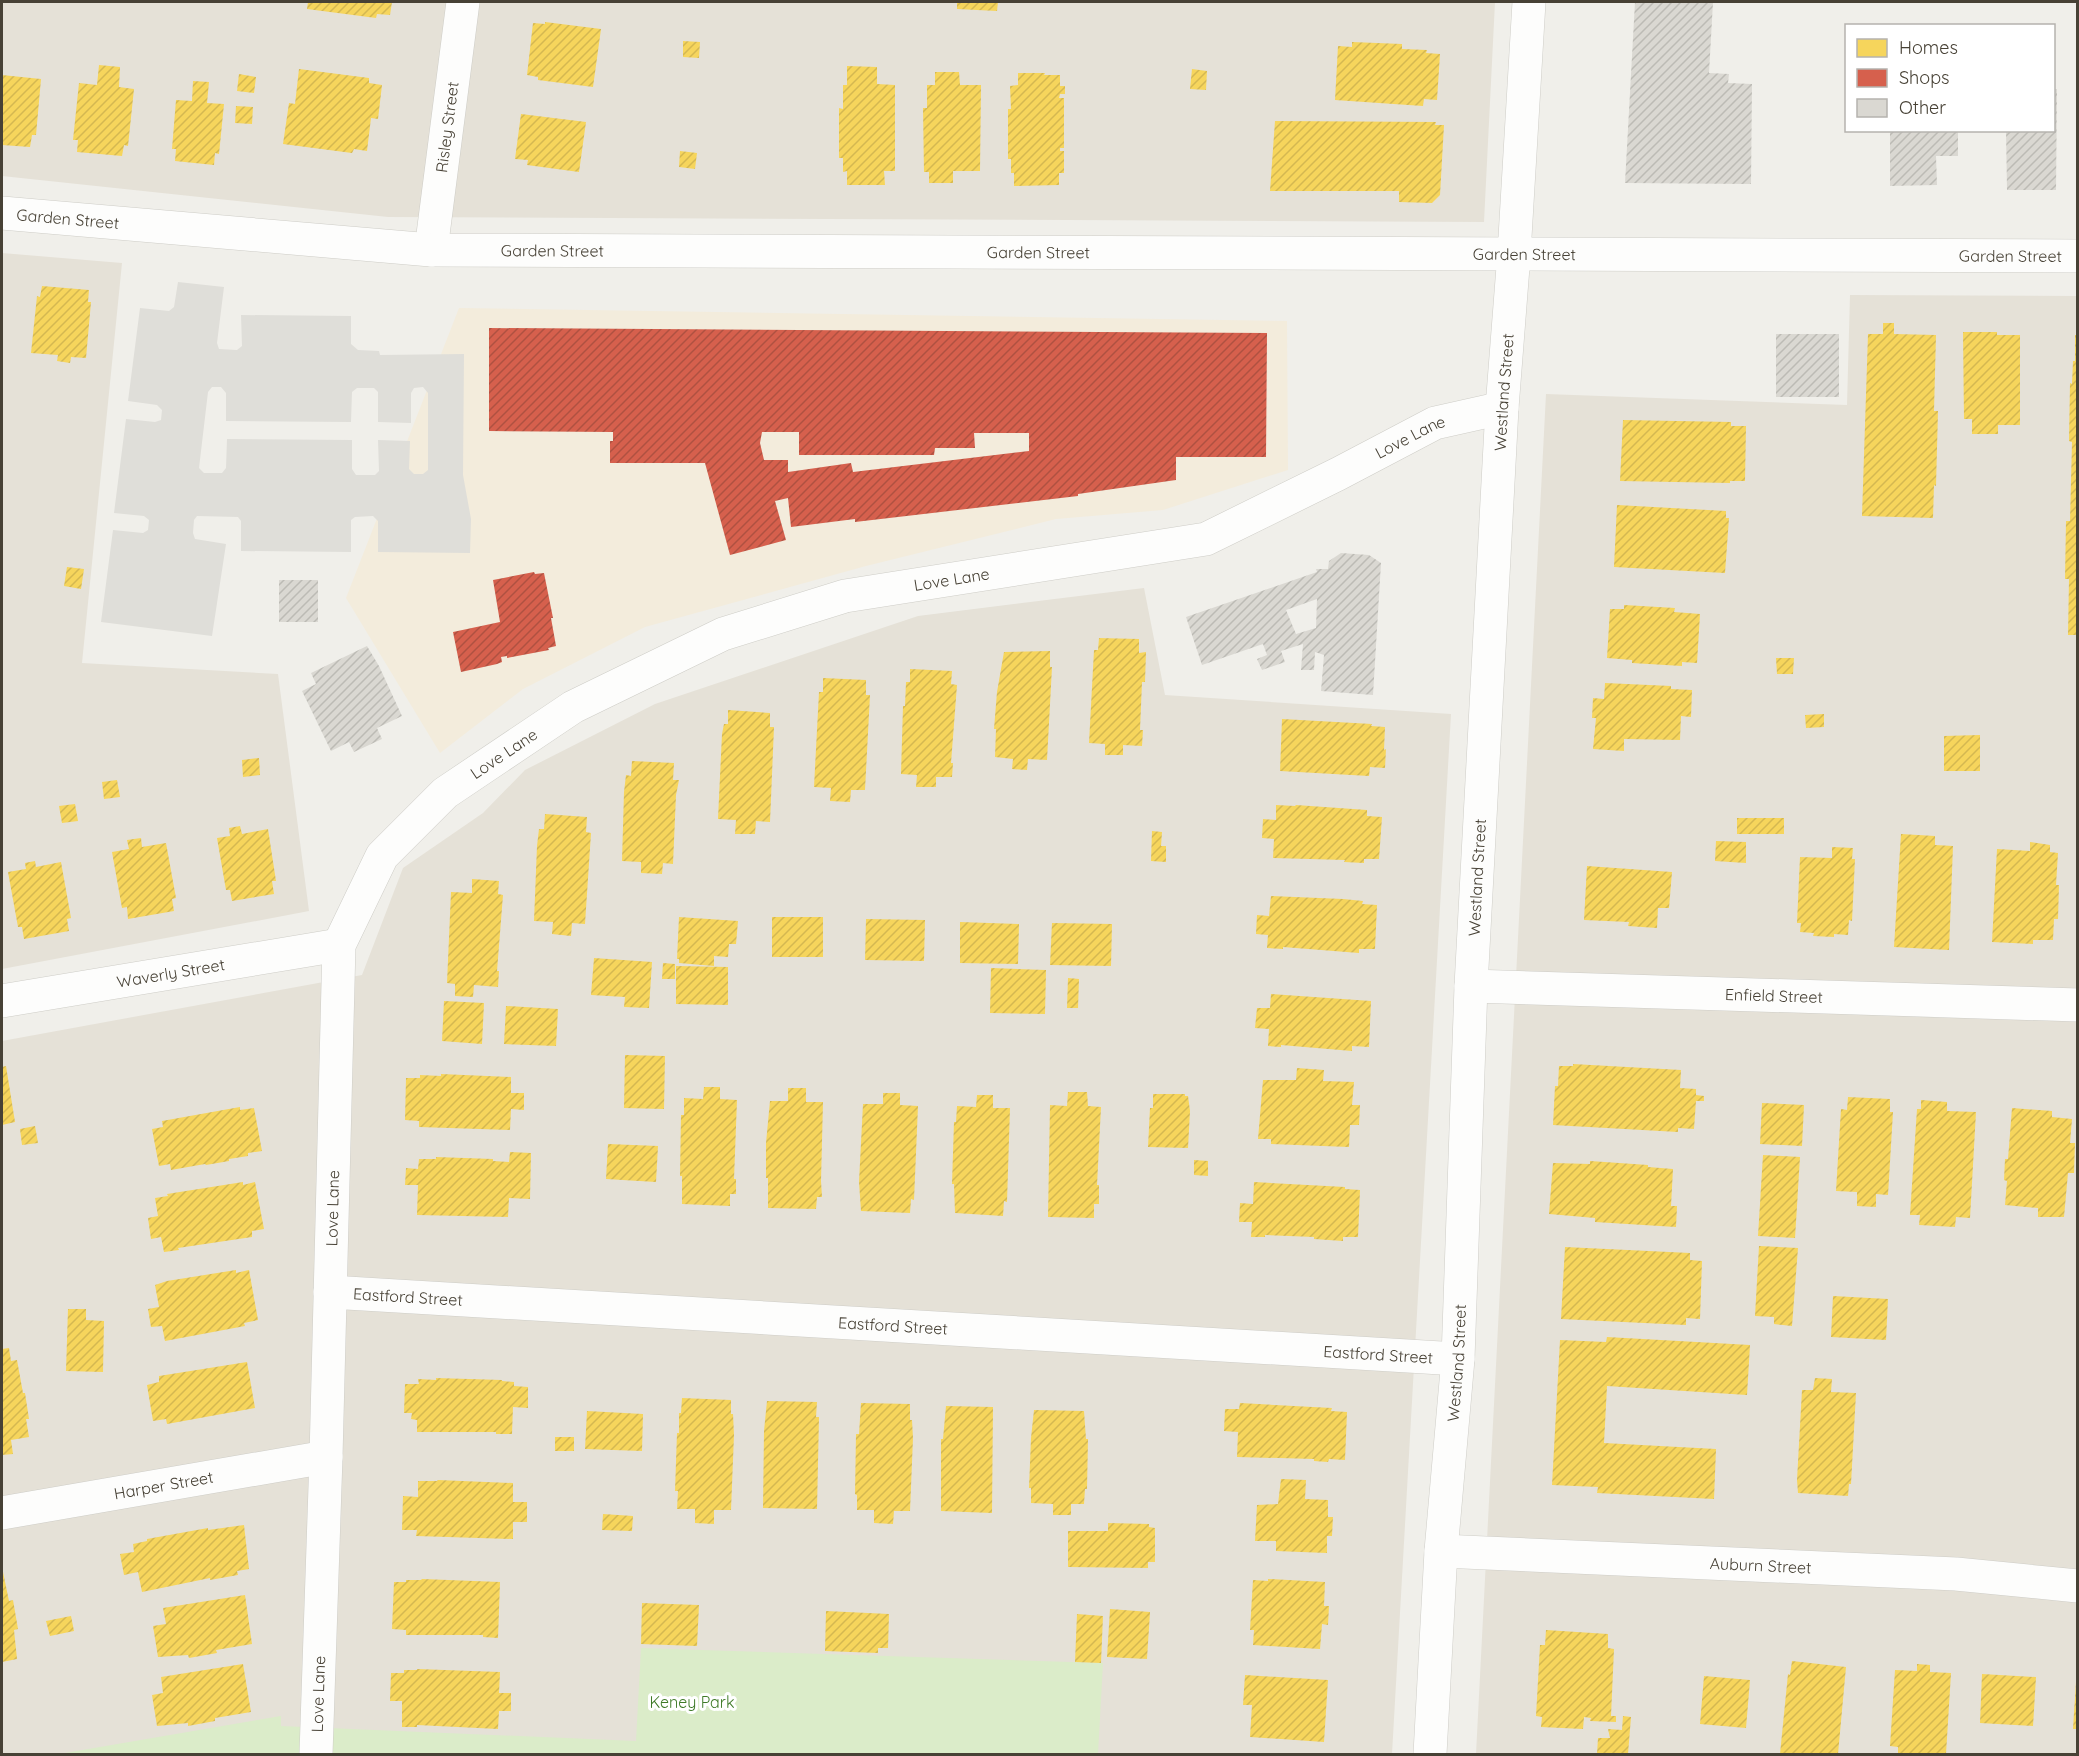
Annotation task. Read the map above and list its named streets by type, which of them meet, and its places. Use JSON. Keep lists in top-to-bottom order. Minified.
{"streets":{"street":["Risley Street","Garden Street","Westland Street","Love Lane","Waverly Street","Enfield Street","Eastford Street","Harper Street","Auburn Street"]},"crossings":[["Risley Street","Garden Street"],["Garden Street","Westland Street"],["Westland Street","Love Lane"],["Westland Street","Enfield Street"],["Westland Street","Eastford Street"],["Westland Street","Auburn Street"],["Love Lane","Waverly Street"],["Love Lane","Eastford Street"],["Love Lane","Harper Street"]],"parks":["Keney Park"],"legend":["Homes","Shops","Other"]}
